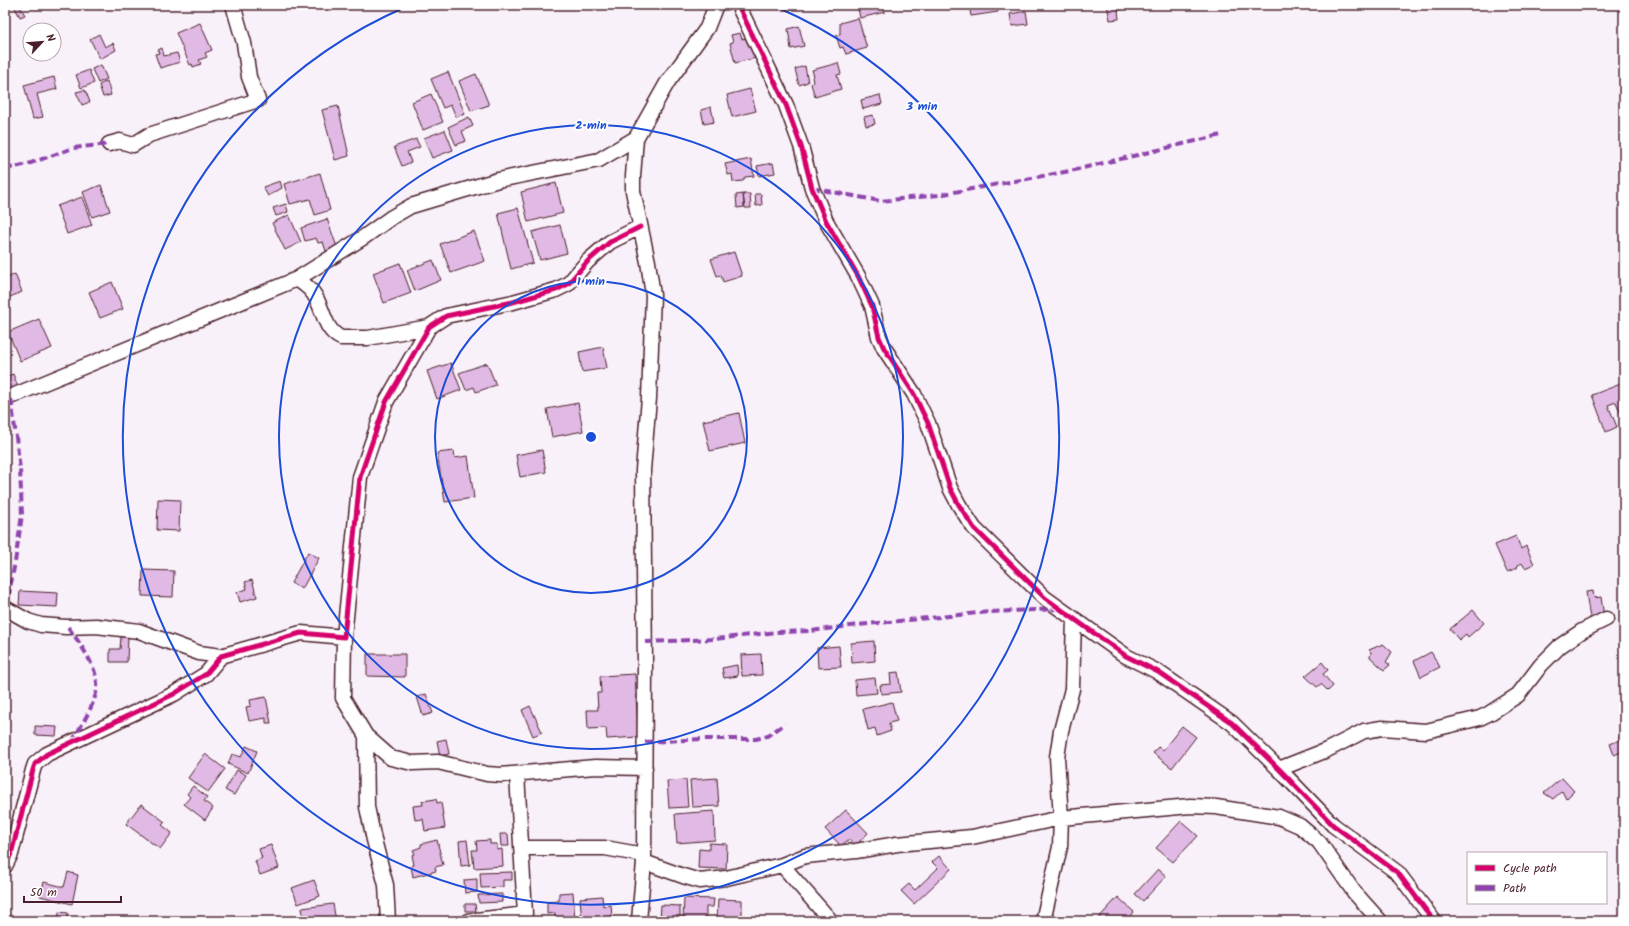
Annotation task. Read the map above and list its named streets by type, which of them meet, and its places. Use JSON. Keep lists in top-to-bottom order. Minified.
{"legend":["Cycle path","Path"],"scale_bar":"50 m","north":"top right","rings":["3 min","2 min","1 min"]}
